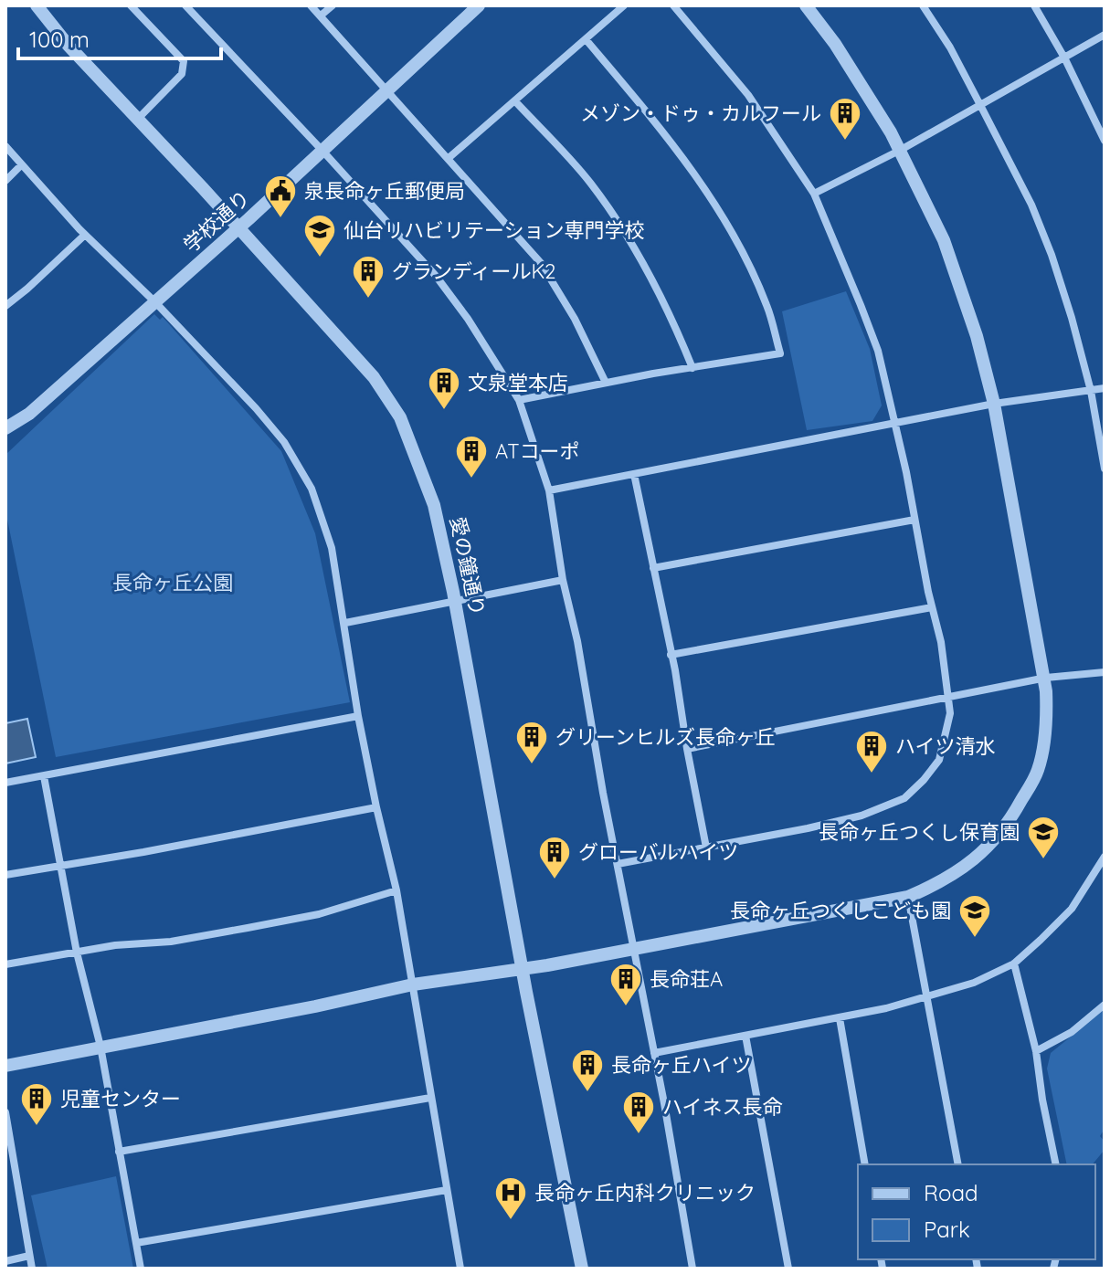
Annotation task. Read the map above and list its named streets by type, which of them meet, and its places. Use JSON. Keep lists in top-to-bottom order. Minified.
{"streets":{"street":["学校通り","愛の鐘通り"]},"crossings":[["学校通り","愛の鐘通り"]],"parks":["長命ヶ丘公園"],"places":{"building":["メゾン・ドゥ・カルフール","グランディールK2","文泉堂本店","ATコーポ","グリーンヒルズ長命ヶ丘","ハイツ清水","グローバルハイツ","長命荘A","長命ヶ丘ハイツ","児童センター","ハイネス長命"],"public building":["泉長命ヶ丘郵便局"],"school or university":["仙台リハビリテーション専門学校","長命ヶ丘つくし保育園","長命ヶ丘つくしこども園"],"hospital":["長命ヶ丘内科クリニック"]},"legend":["Road","Park"],"scale_bar":"100 m"}
